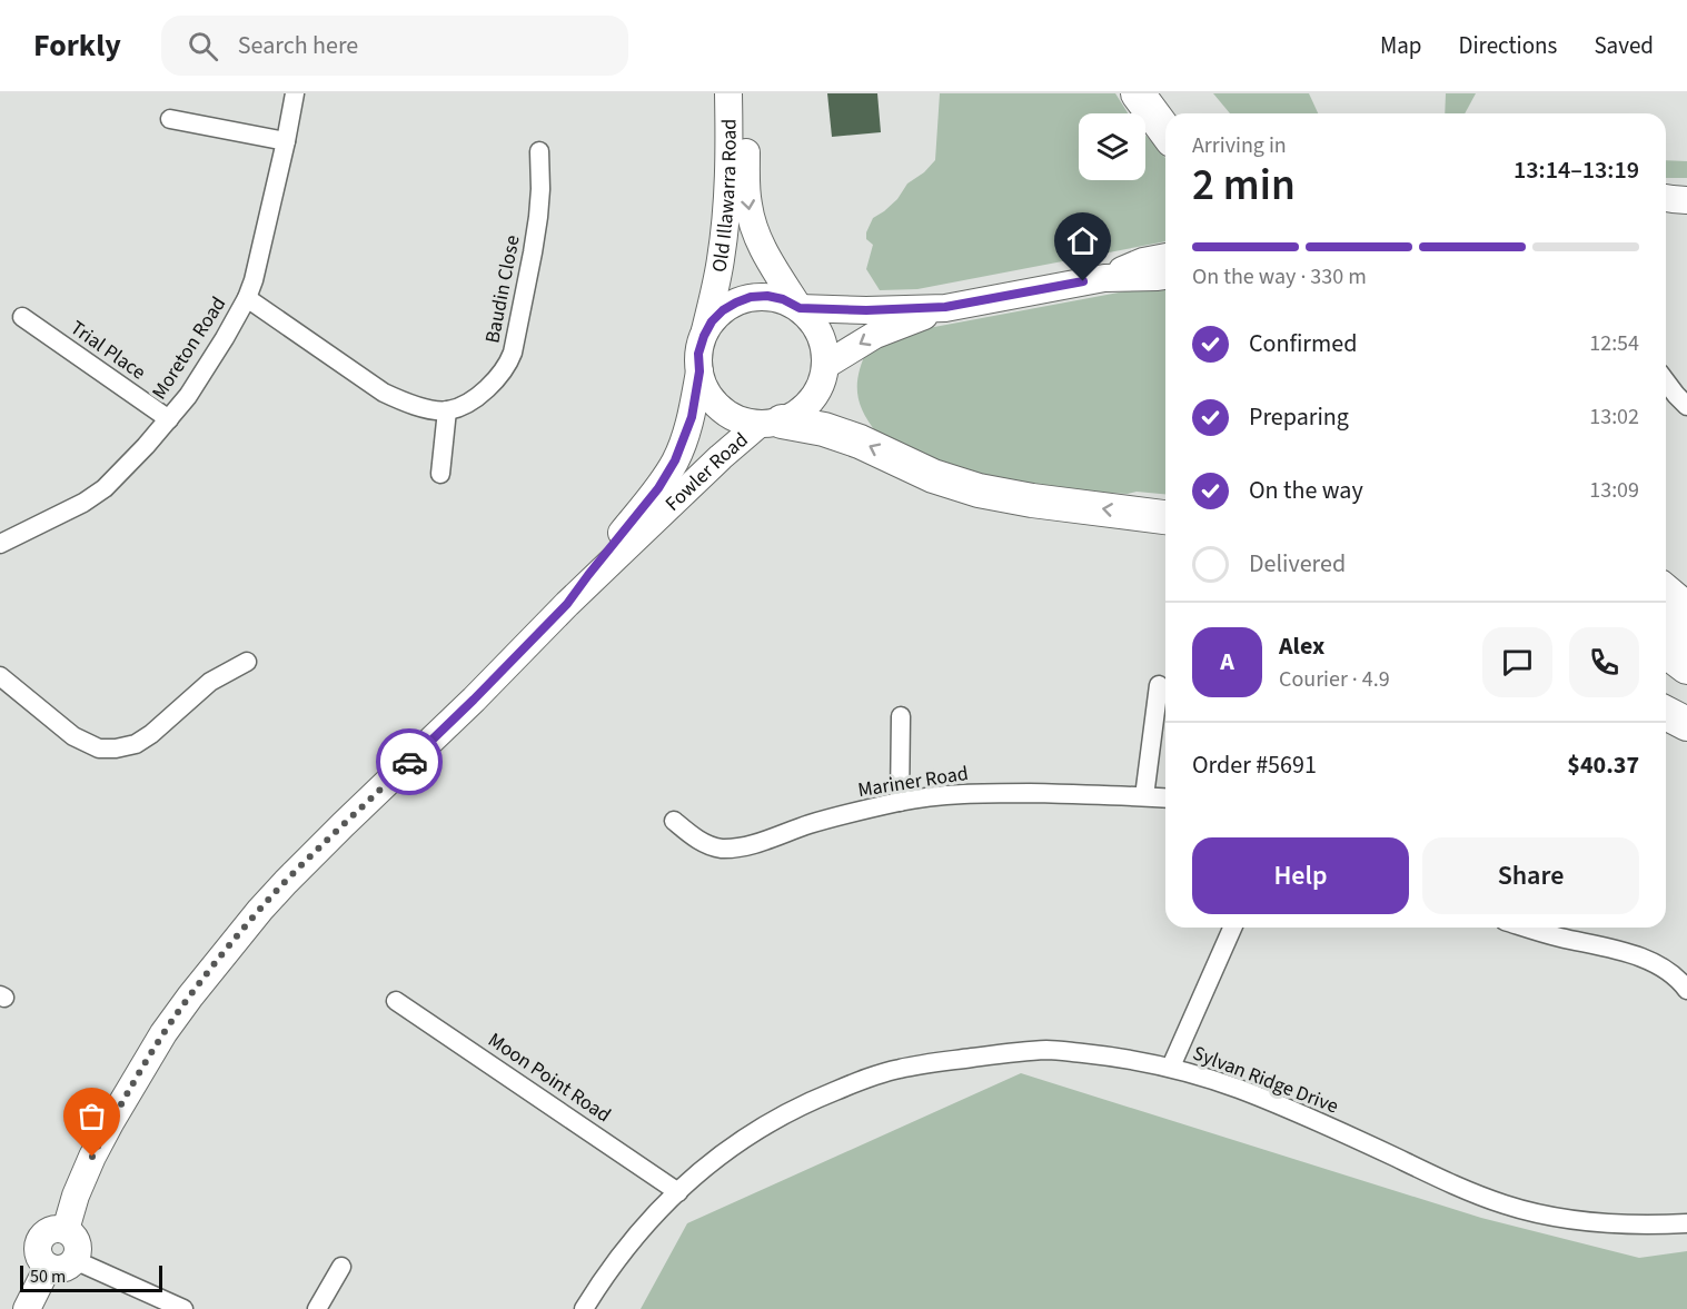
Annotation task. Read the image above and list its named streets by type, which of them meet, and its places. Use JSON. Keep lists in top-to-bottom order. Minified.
{"streets":{"street":["Old Illawarra Road","Baudin Close","Moreton Road","Trial Place","Fowler Road","Mariner Road","Moon Point Road","Sylvan Ridge Drive"]},"crossings":[["Old Illawarra Road","Fowler Road"],["Moreton Road","Trial Place"],["Moon Point Road","Sylvan Ridge Drive"]],"scale_bar":"50 m","page":{"header":"Forkly","search":"Search here","nav":["Map","Directions","Saved"],"heading":["2 min","Arriving in","13:14–13:19"],"panel":["Alex","Courier · 4.9","Order #5691","$40.37"],"bar":"On the way · 330 m","list":[["Confirmed","12:54"],["Preparing","13:02"],["On the way","13:09"],"Delivered"],"round":"A","buttons":["Help","Share"],"scale":"50 m"}}
